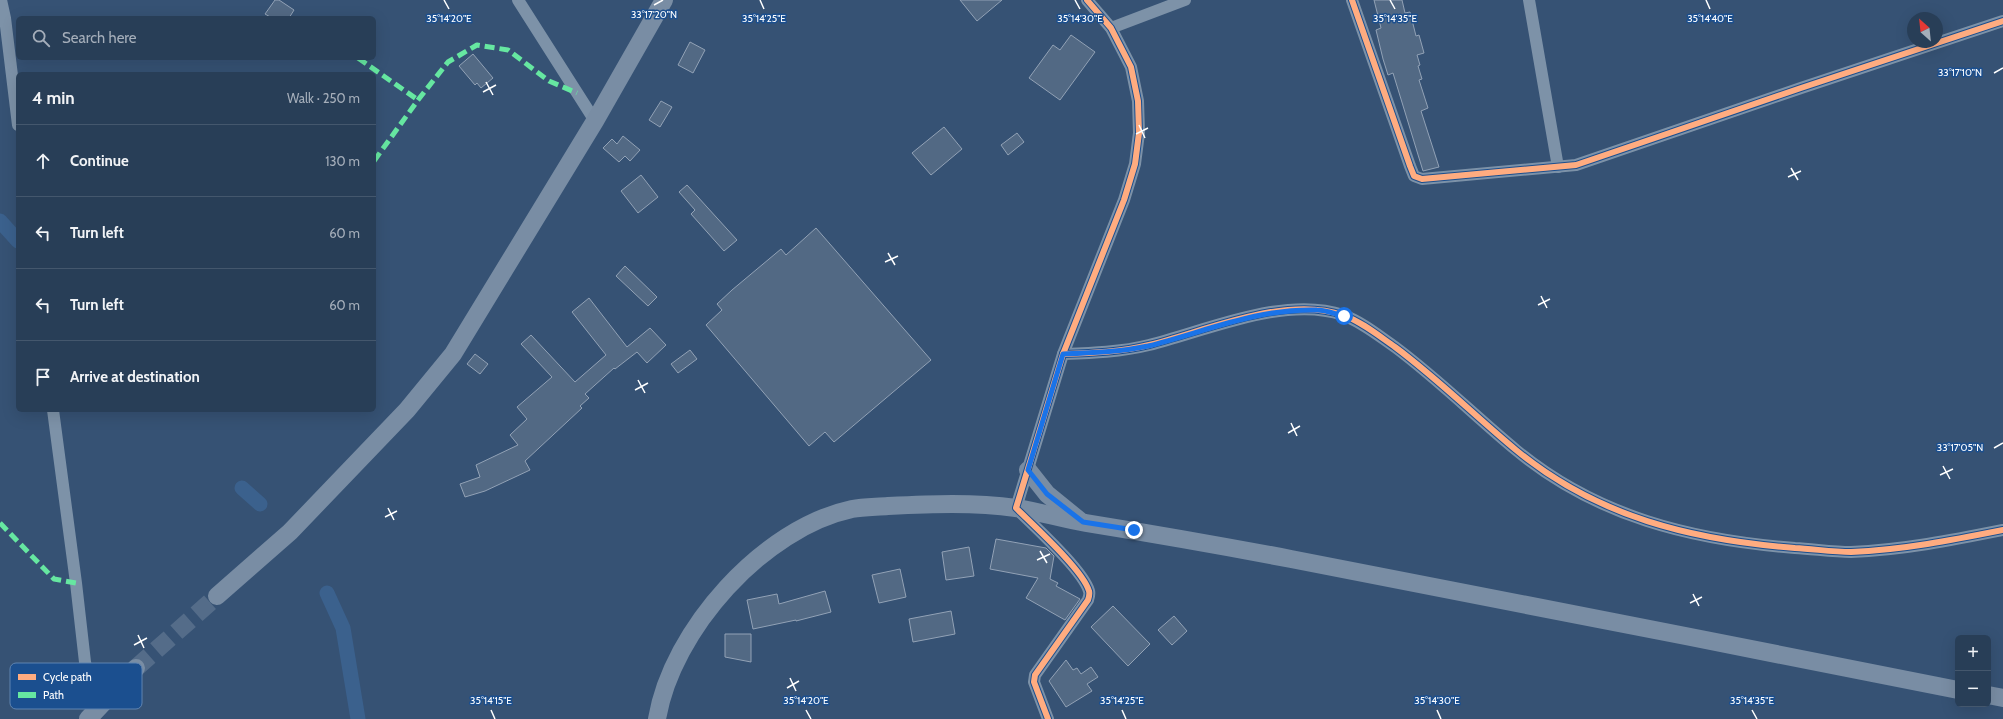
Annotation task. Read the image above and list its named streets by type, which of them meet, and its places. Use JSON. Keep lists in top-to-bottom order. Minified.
{"legend":["Cycle path","Path"],"north":"top left","page":{"search":"Search here","heading":["4 min","Walk · 250 m"],"list":[["Continue","130 m"],["Turn left","60 m"],["Turn left","60 m"],"Arrive at destination"],"map_buttons":["+","−"]},"coordinates":["33°17'20\"N","35°14'20\"E","35°14'25\"E","35°14'30\"E","35°14'35\"E","35°14'40\"E","33°17'10\"N","33°17'05\"N","35°14'15\"E"]}
